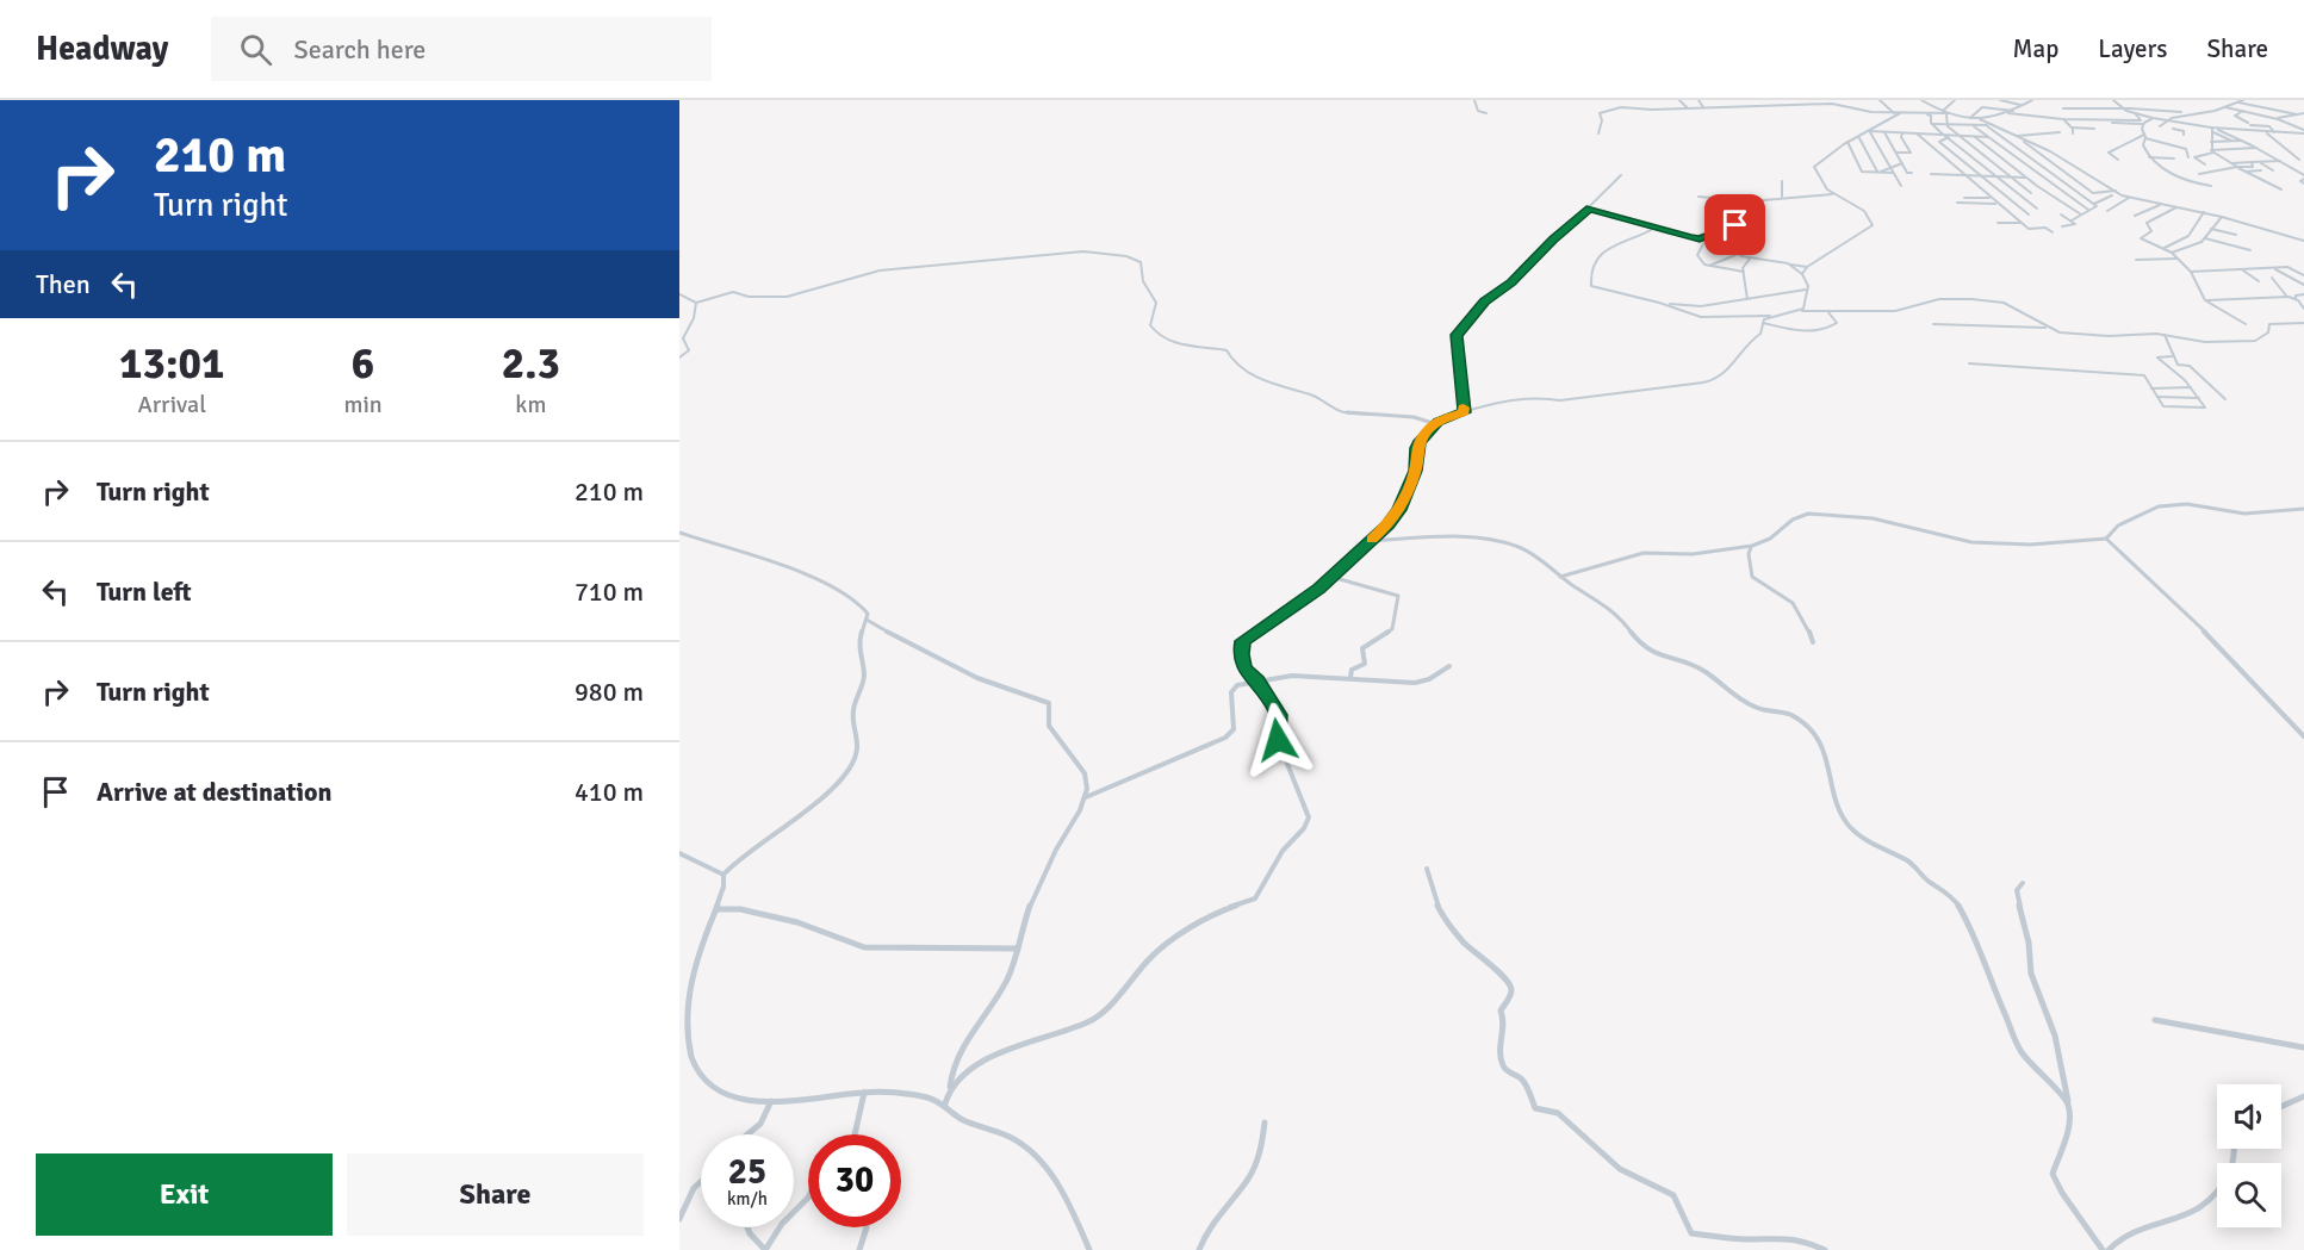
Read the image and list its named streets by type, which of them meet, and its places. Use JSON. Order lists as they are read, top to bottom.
{
  "page": {
    "header": "Headway",
    "search": "Search here",
    "nav": ["Map", "Layers", "Share"],
    "turn": ["210 m", "Turn right"],
    "then": "Then",
    "eta": [
      "13:01",
      "Arrival",
      "6",
      "min",
      "2.3",
      "km"
    ],
    "list": [
      {
        "name": "Turn right",
        "value": "210 m"
      },
      {
        "name": "Turn left",
        "value": "710 m"
      },
      {
        "name": "Turn right",
        "value": "980 m"
      },
      {
        "name": "Arrive at destination",
        "value": "410 m"
      }
    ],
    "speed": "25 km/h",
    "limit": "30",
    "buttons": ["Exit", "Share"]
  }
}
